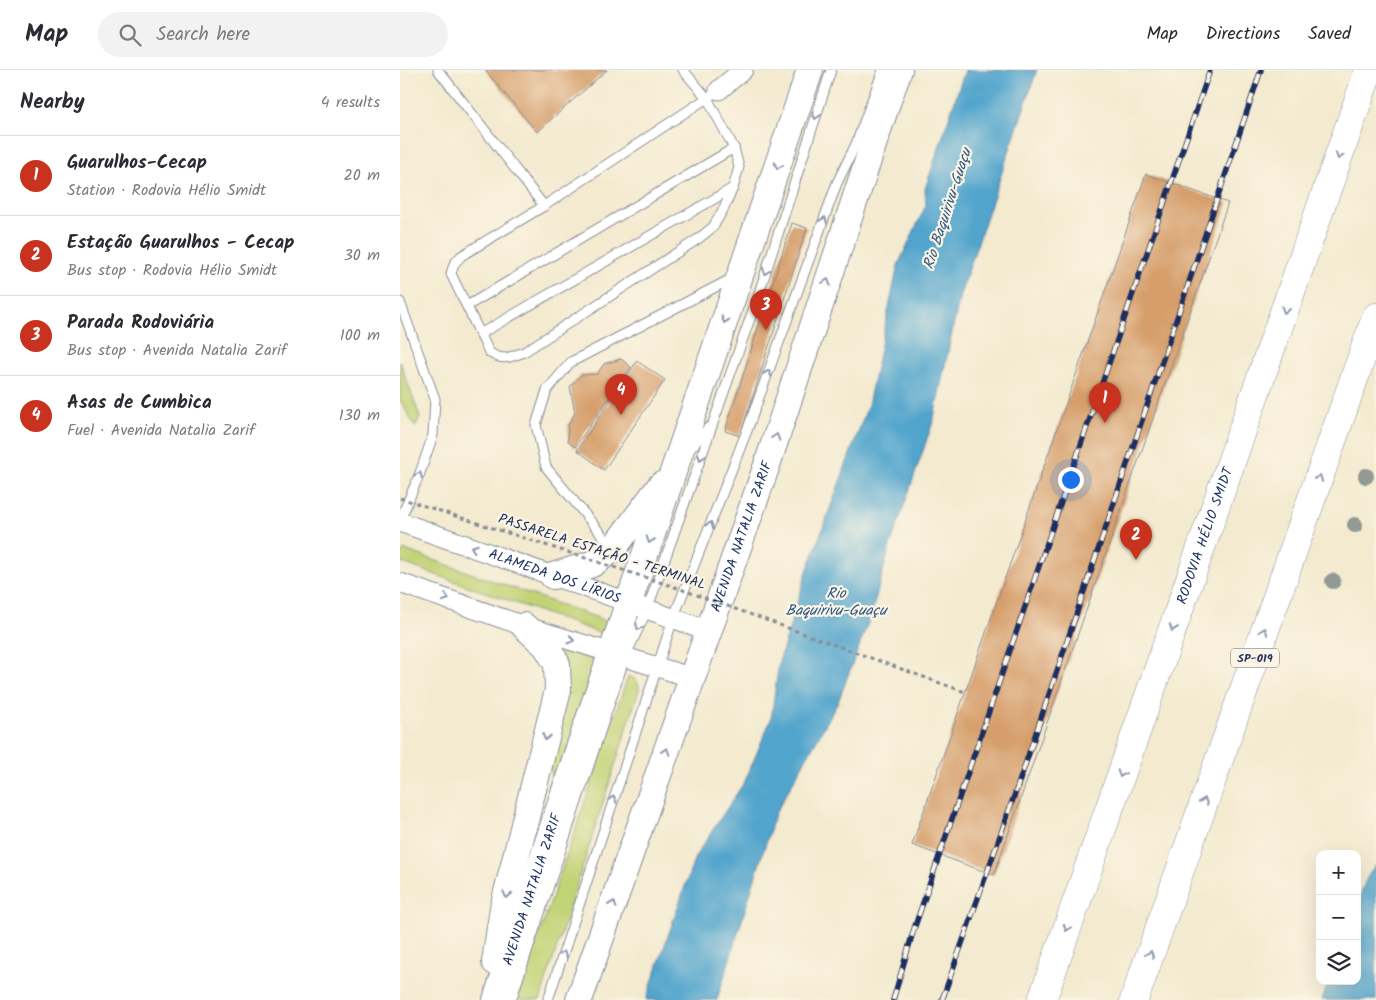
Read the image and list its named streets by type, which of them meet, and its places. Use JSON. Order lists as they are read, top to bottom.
{
  "streets": {
    "main road": ["RODOVIA HÉLIO SMIDT", "AVENIDA NATALIA ZARIF", "SP-019"],
    "street": ["ALAMEDA DOS LÍRIOS"],
    "path": ["PASSARELA ESTAÇÃO - TERMINAL"]
  },
  "crossings": [
    ["AVENIDA NATALIA ZARIF", "ALAMEDA DOS LÍRIOS"]
  ],
  "water": ["Rio Baquirivu-Guaçu"],
  "page": {
    "header": "Map",
    "search": "Search here",
    "nav": ["Map", "Directions", "Saved"],
    "heading": ["Nearby", "4 results"],
    "list": [
      {
        "mark": "1",
        "name": "Guarulhos-Cecap",
        "note": "Station · Rodovia Hélio Smidt",
        "value": "20 m"
      },
      {
        "mark": "2",
        "name": "Estação Guarulhos - Cecap",
        "note": "Bus stop · Rodovia Hélio Smidt",
        "value": "30 m"
      },
      {
        "mark": "3",
        "name": "Parada Rodoviária",
        "note": "Bus stop · Avenida Natalia Zarif",
        "value": "100 m"
      },
      {
        "mark": "4",
        "name": "Asas de Cumbica",
        "note": "Fuel · Avenida Natalia Zarif",
        "value": "130 m"
      }
    ],
    "pins": [
      "3",
      "4",
      "1",
      "2"
    ],
    "map_buttons": ["+", "−"]
  }
}
